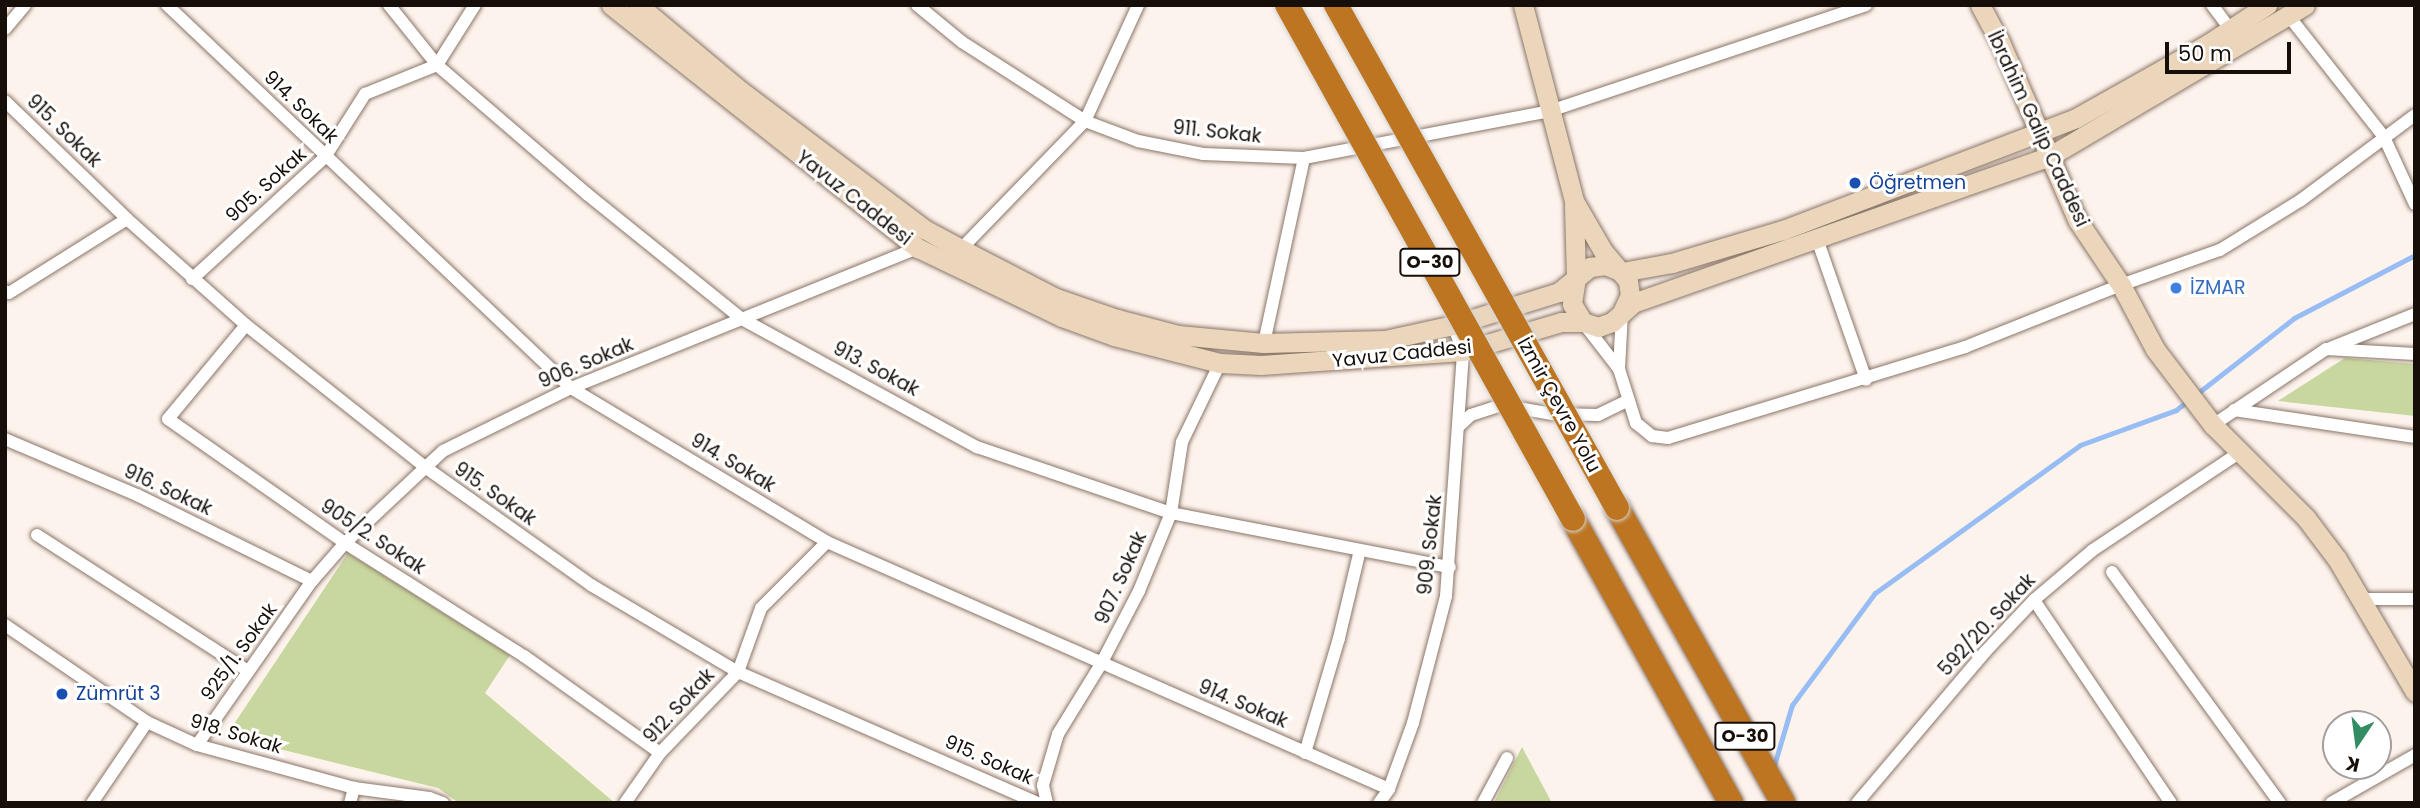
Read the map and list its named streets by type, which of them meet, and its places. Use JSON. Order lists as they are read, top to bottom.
{
  "streets": {
    "highway": ["O-30", "İzmir Çevre Yolu"],
    "main road": ["İbrahim Galip Caddesi", "Yavuz Caddesi"],
    "street": [
      "914. Sokak",
      "915. Sokak",
      "911. Sokak",
      "905. Sokak",
      "906. Sokak",
      "913. Sokak",
      "916. Sokak",
      "905/2. Sokak",
      "909. Sokak",
      "907. Sokak",
      "592/20. Sokak",
      "925/1. Sokak",
      "912. Sokak",
      "918. Sokak"
    ]
  },
  "crossings": [
    ["914. Sokak", "905. Sokak"],
    ["914. Sokak", "906. Sokak"],
    ["914. Sokak", "909. Sokak"],
    ["914. Sokak", "907. Sokak"],
    ["914. Sokak", "912. Sokak"],
    ["İbrahim Galip Caddesi", "Yavuz Caddesi"],
    ["İbrahim Galip Caddesi", "592/20. Sokak"],
    ["915. Sokak", "905. Sokak"],
    ["915. Sokak", "906. Sokak"],
    ["915. Sokak", "905/2. Sokak"],
    ["915. Sokak", "912. Sokak"],
    ["905. Sokak", "913. Sokak"],
    ["Yavuz Caddesi", "906. Sokak"],
    ["Yavuz Caddesi", "909. Sokak"],
    ["Yavuz Caddesi", "907. Sokak"],
    ["906. Sokak", "913. Sokak"],
    ["906. Sokak", "916. Sokak"],
    ["906. Sokak", "905/2. Sokak"],
    ["906. Sokak", "925/1. Sokak"],
    ["913. Sokak", "909. Sokak"],
    ["913. Sokak", "907. Sokak"],
    ["916. Sokak", "925/1. Sokak"],
    ["905/2. Sokak", "912. Sokak"],
    ["925/1. Sokak", "918. Sokak"]
  ],
  "places": ["Öğretmen", "İZMAR", "Zümrüt 3"],
  "scale_bar": "50 m",
  "north": "bottom"
}
